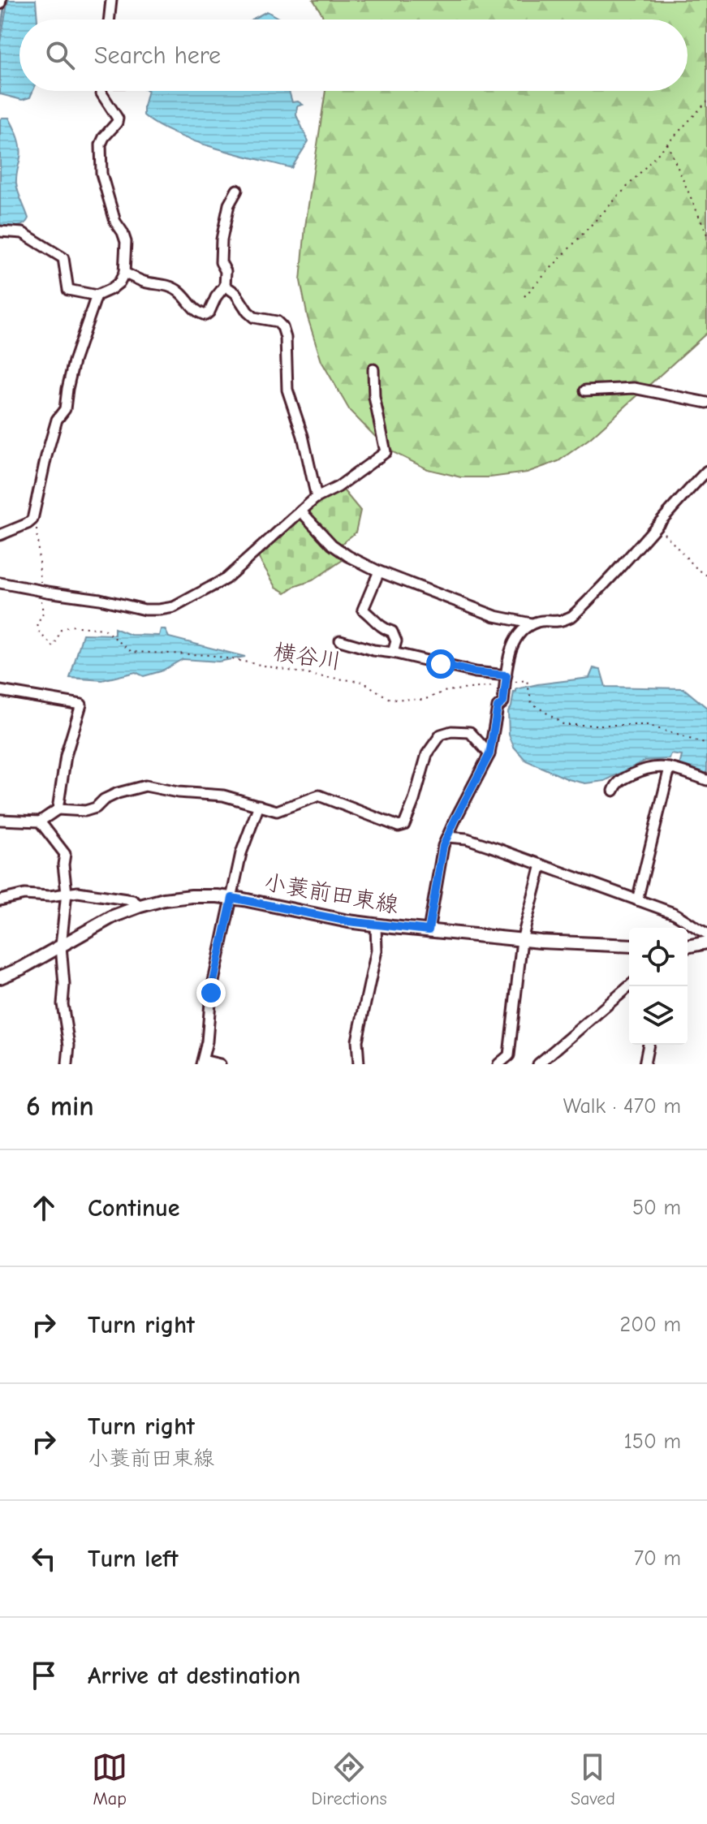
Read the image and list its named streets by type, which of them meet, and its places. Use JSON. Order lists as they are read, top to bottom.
{
  "streets": {
    "main road": ["小蓑前田東線"],
    "path": ["横谷川"]
  },
  "page": {
    "search": "Search here",
    "heading": ["6 min", "Walk · 470 m"],
    "list": [
      ["Continue", "50 m"],
      ["Turn right", "200 m"],
      ["Turn right", "小蓑前田東線", "150 m"],
      ["Turn left", "70 m"],
      "Arrive at destination"
    ],
    "nav": ["Map", "Directions", "Saved"]
  }
}
